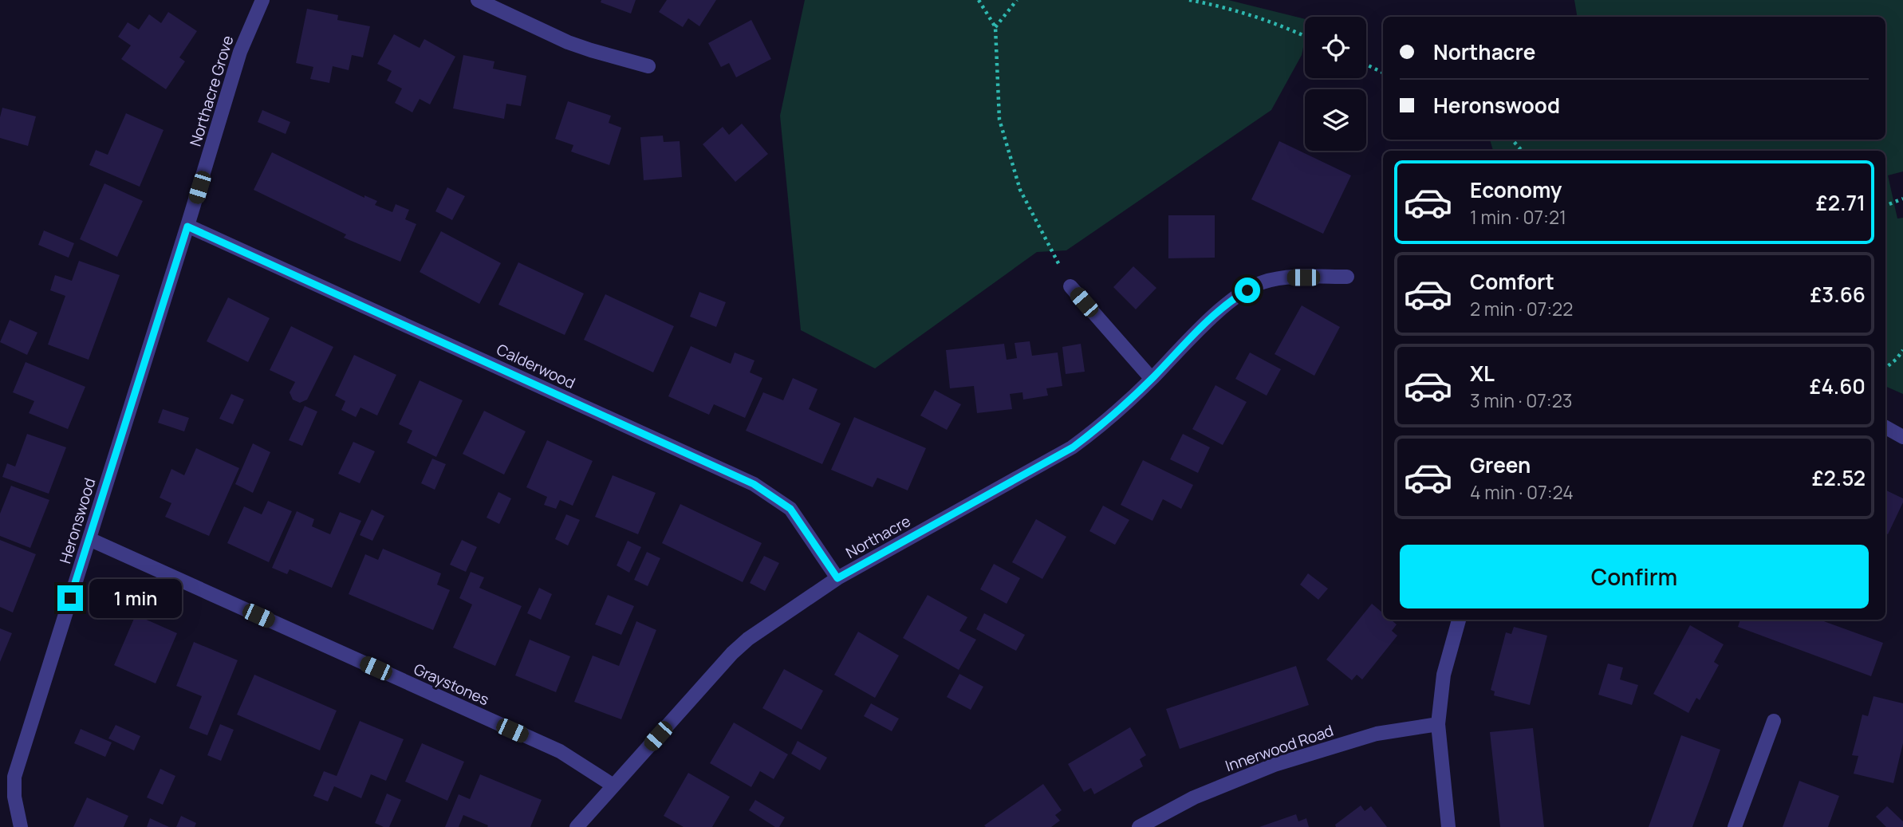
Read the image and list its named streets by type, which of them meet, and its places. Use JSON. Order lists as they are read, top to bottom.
{
  "streets": {
    "street": [
      "Northacre Grove",
      "Calderwood",
      "Heronswood",
      "Northacre",
      "Graystones",
      "Innerwood Road"
    ]
  },
  "crossings": [
    ["Northacre Grove", "Calderwood"],
    ["Northacre Grove", "Heronswood"],
    ["Calderwood", "Heronswood"],
    ["Calderwood", "Northacre"],
    ["Heronswood", "Graystones"],
    ["Northacre", "Graystones"]
  ],
  "page": {
    "banner": ["Northacre", "Heronswood"],
    "list": [
      {
        "name": "Economy",
        "note": "1 min · 07:21",
        "value": "£2.71"
      },
      {
        "name": "Comfort",
        "note": "2 min · 07:22",
        "value": "£3.66"
      },
      {
        "name": "XL",
        "note": "3 min · 07:23",
        "value": "£4.60"
      },
      {
        "name": "Green",
        "note": "4 min · 07:24",
        "value": "£2.52"
      }
    ],
    "buttons": "Confirm",
    "bubble": "1 min"
  }
}
